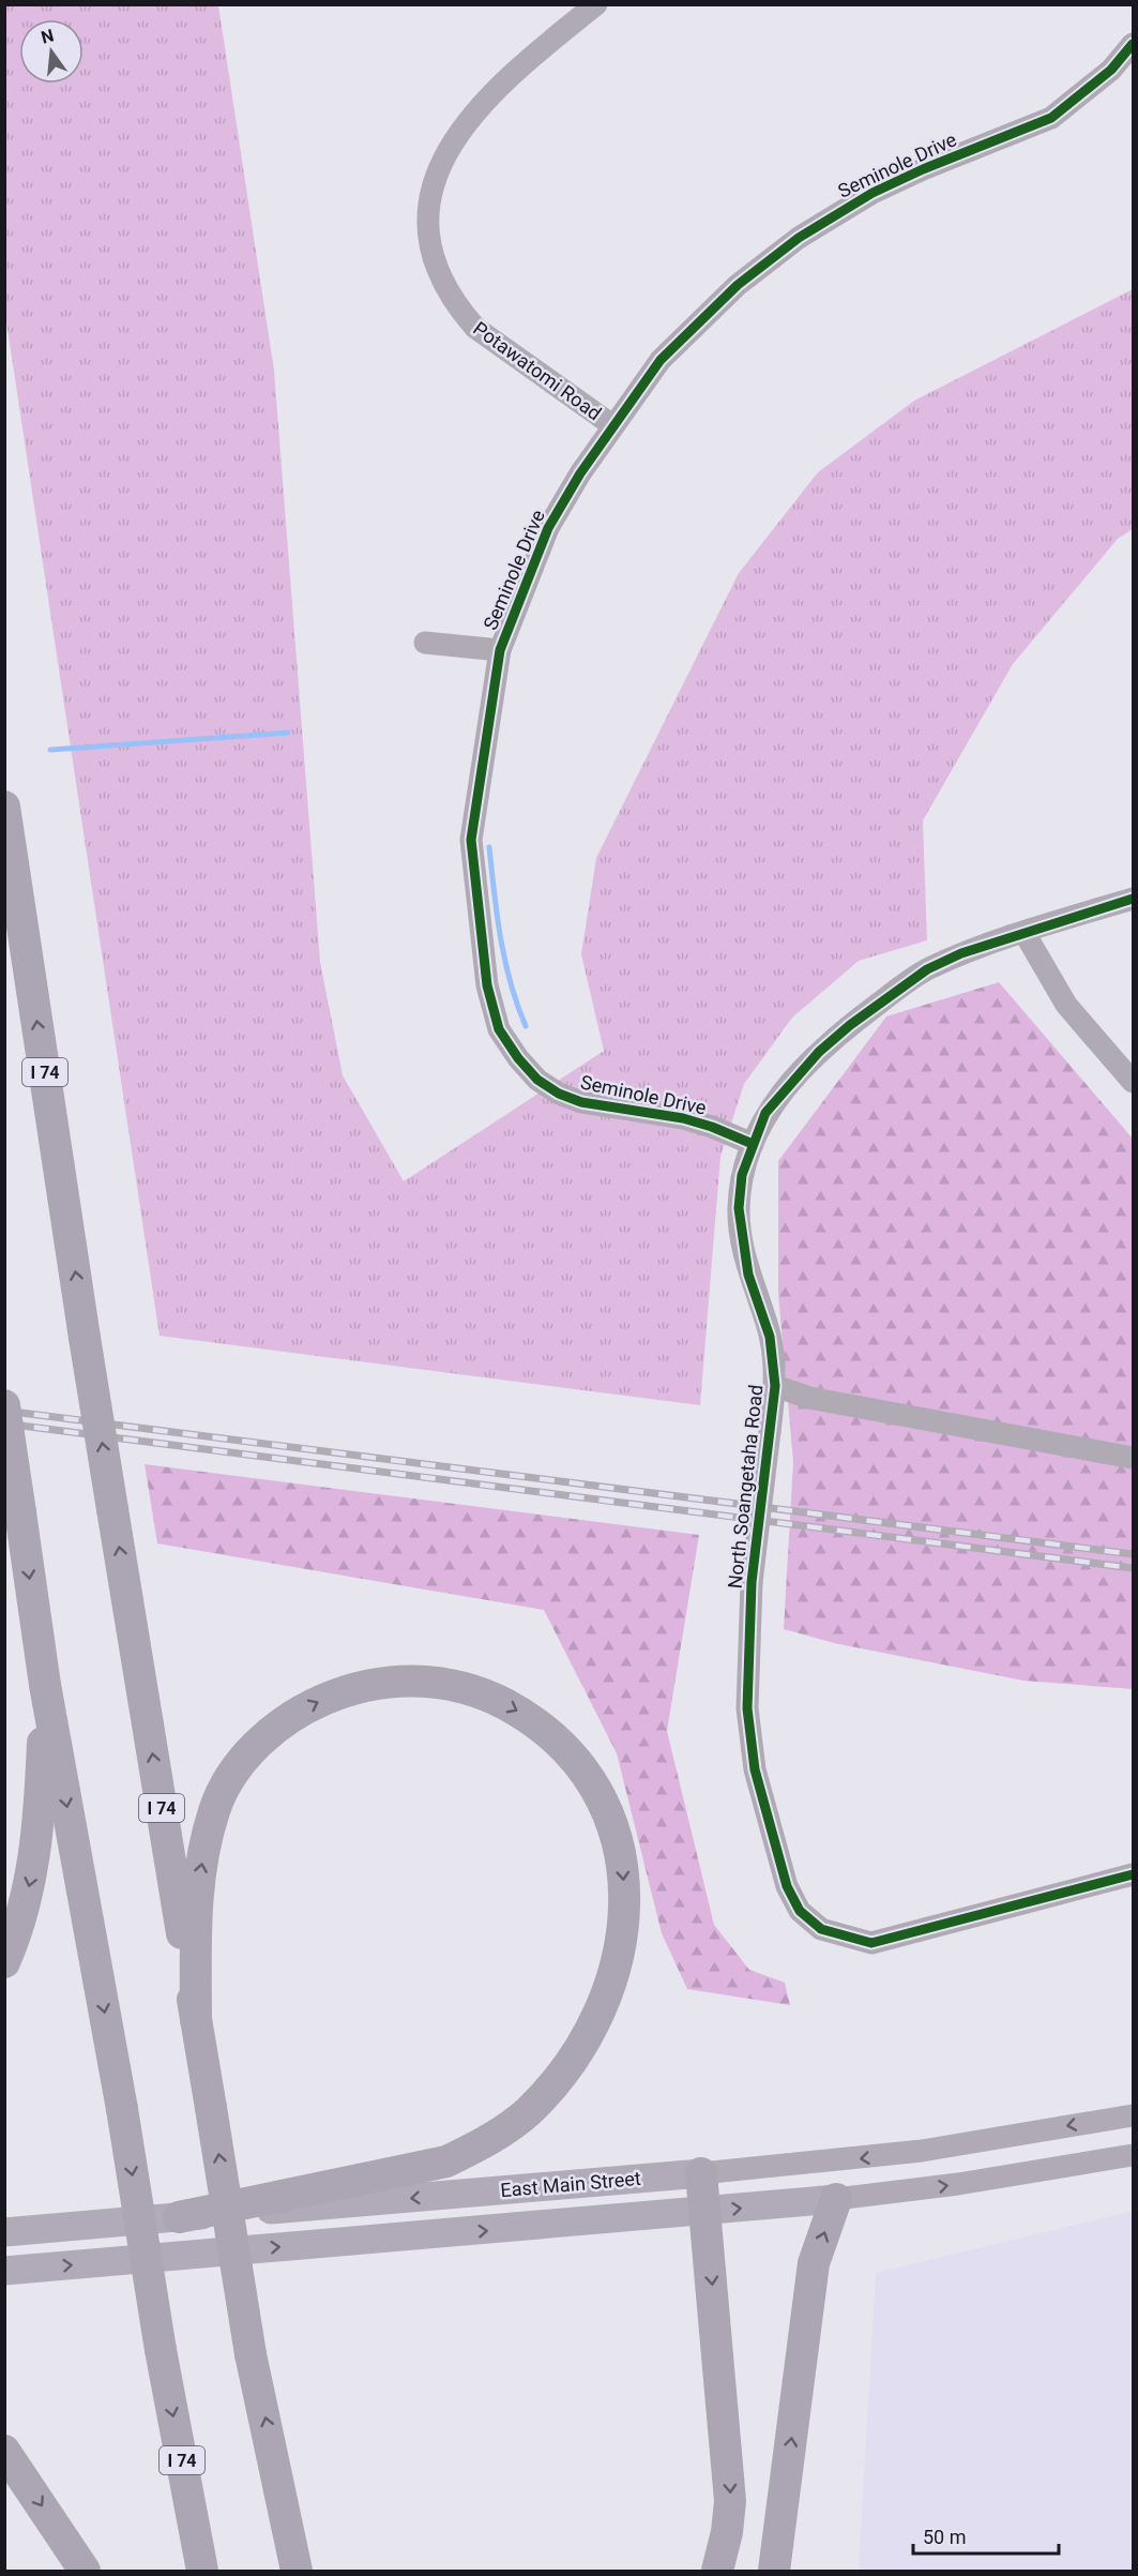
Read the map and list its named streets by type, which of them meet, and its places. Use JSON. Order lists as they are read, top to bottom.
{
  "streets": {
    "highway": ["I 74"],
    "main road": ["East Main Street"],
    "street": ["Seminole Drive", "Potawatomi Road", "North Soangetaha Road"]
  },
  "crossings": [
    ["Seminole Drive", "Potawatomi Road"],
    ["Seminole Drive", "North Soangetaha Road"]
  ],
  "scale_bar": "50 m",
  "north": "top"
}
